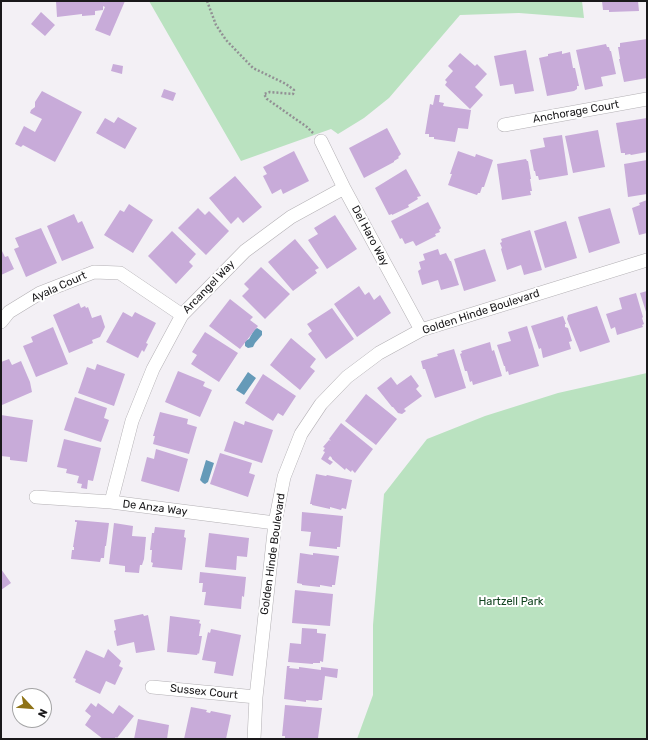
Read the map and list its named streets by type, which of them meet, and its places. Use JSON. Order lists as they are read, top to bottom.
{
  "streets": {
    "street": [
      "Anchorage Court",
      "Del Haro Way",
      "Ayala Court",
      "Arcangel Way",
      "Golden Hinde Boulevard",
      "De Anza Way",
      "Sussex Court"
    ]
  },
  "crossings": [
    ["Del Haro Way", "Arcangel Way"],
    ["Del Haro Way", "Golden Hinde Boulevard"],
    ["Ayala Court", "Arcangel Way"],
    ["Arcangel Way", "De Anza Way"],
    ["Golden Hinde Boulevard", "De Anza Way"],
    ["Golden Hinde Boulevard", "Sussex Court"]
  ],
  "parks": ["Hartzell Park"],
  "north": "bottom right"
}
